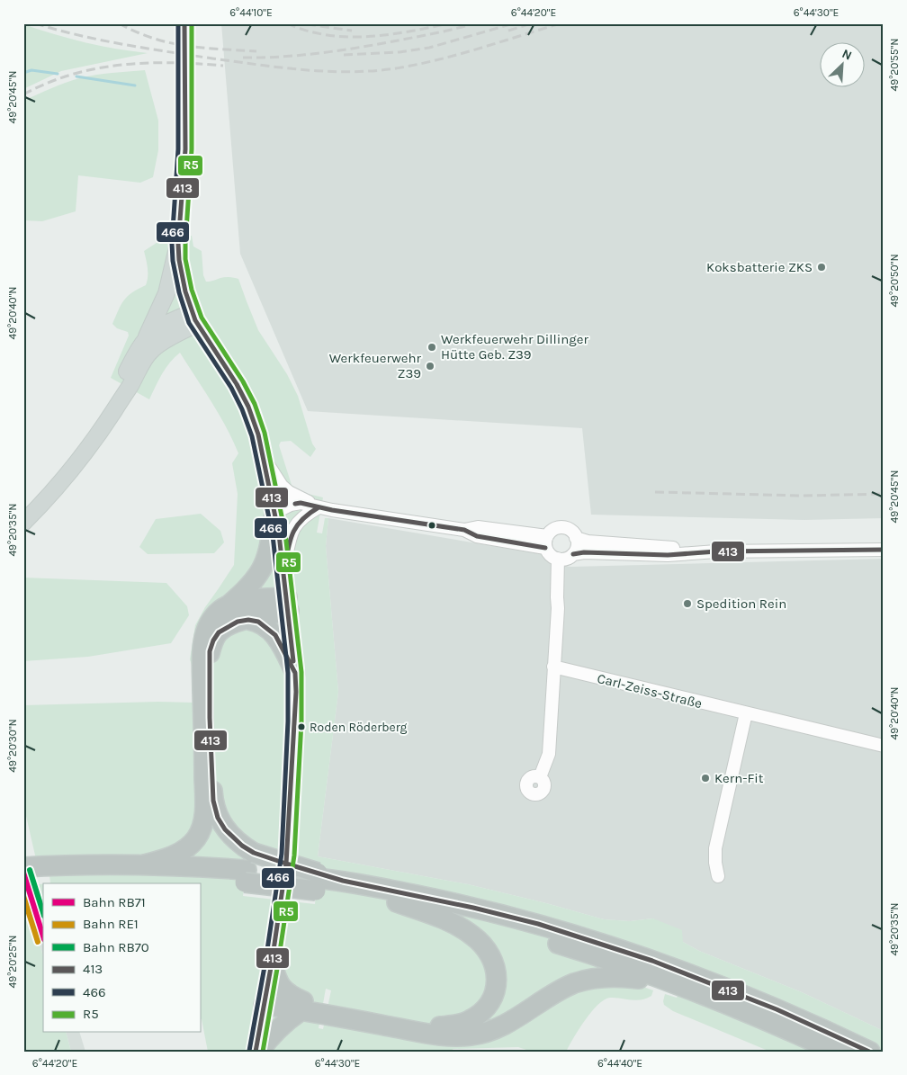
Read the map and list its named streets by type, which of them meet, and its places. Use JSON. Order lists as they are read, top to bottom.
{
  "streets": {
    "street": ["Carl-Zeiss-Straße"]
  },
  "places": [
    "Koksbatterie ZKS",
    "Werkfeuerwehr Dillinger Hütte Geb. Z39",
    "Werkfeuerwehr Z39",
    "Spedition Rein",
    "Roden Röderberg",
    "Kern-Fit"
  ],
  "lines": [
    "transit line 413",
    "transit line 466",
    "transit line R5",
    "rail line RB70",
    "rail line RB71",
    "rail line RE1"
  ],
  "legend": [
    "Bahn RB71",
    "Bahn RE1",
    "Bahn RB70",
    "413",
    "466",
    "R5"
  ],
  "north": "top right",
  "coordinates": [
    "6°44'10\"E",
    "6°44'20\"E",
    "6°44'30\"E",
    "49°20'55\"N",
    "49°20'45\"N",
    "49°20'50\"N",
    "49°20'40\"N",
    "49°20'35\"N",
    "49°20'30\"N",
    "49°20'25\"N",
    "6°44'40\"E"
  ]
}
